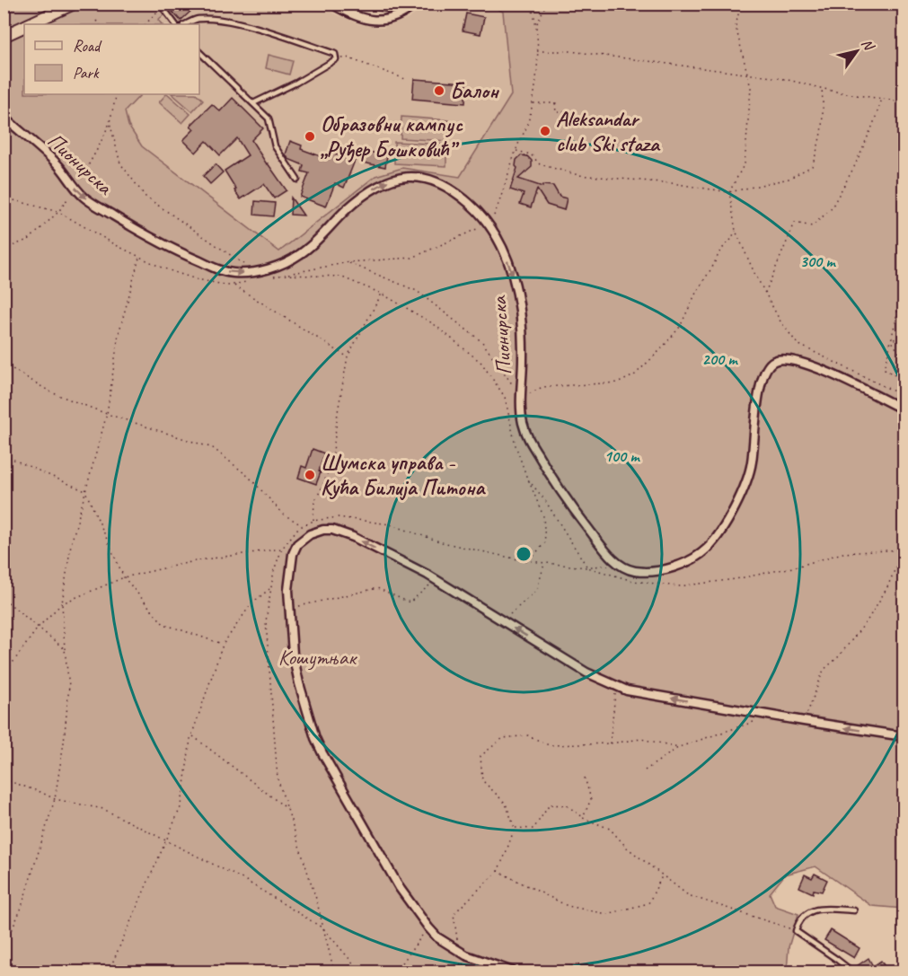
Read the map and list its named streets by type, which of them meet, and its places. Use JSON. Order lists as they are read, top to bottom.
{
  "streets": {
    "street": ["Пионирска"]
  },
  "parks": ["Кошутњак"],
  "places": [
    "Балон",
    "Aleksandar club Ski staza",
    "Образовни кампус „Руђер Бошковић”",
    "Шумска управа - Кућа Билија Питона"
  ],
  "legend": ["Road", "Park"],
  "north": "top right",
  "rings": ["300 m", "200 m", "100 m"]
}
